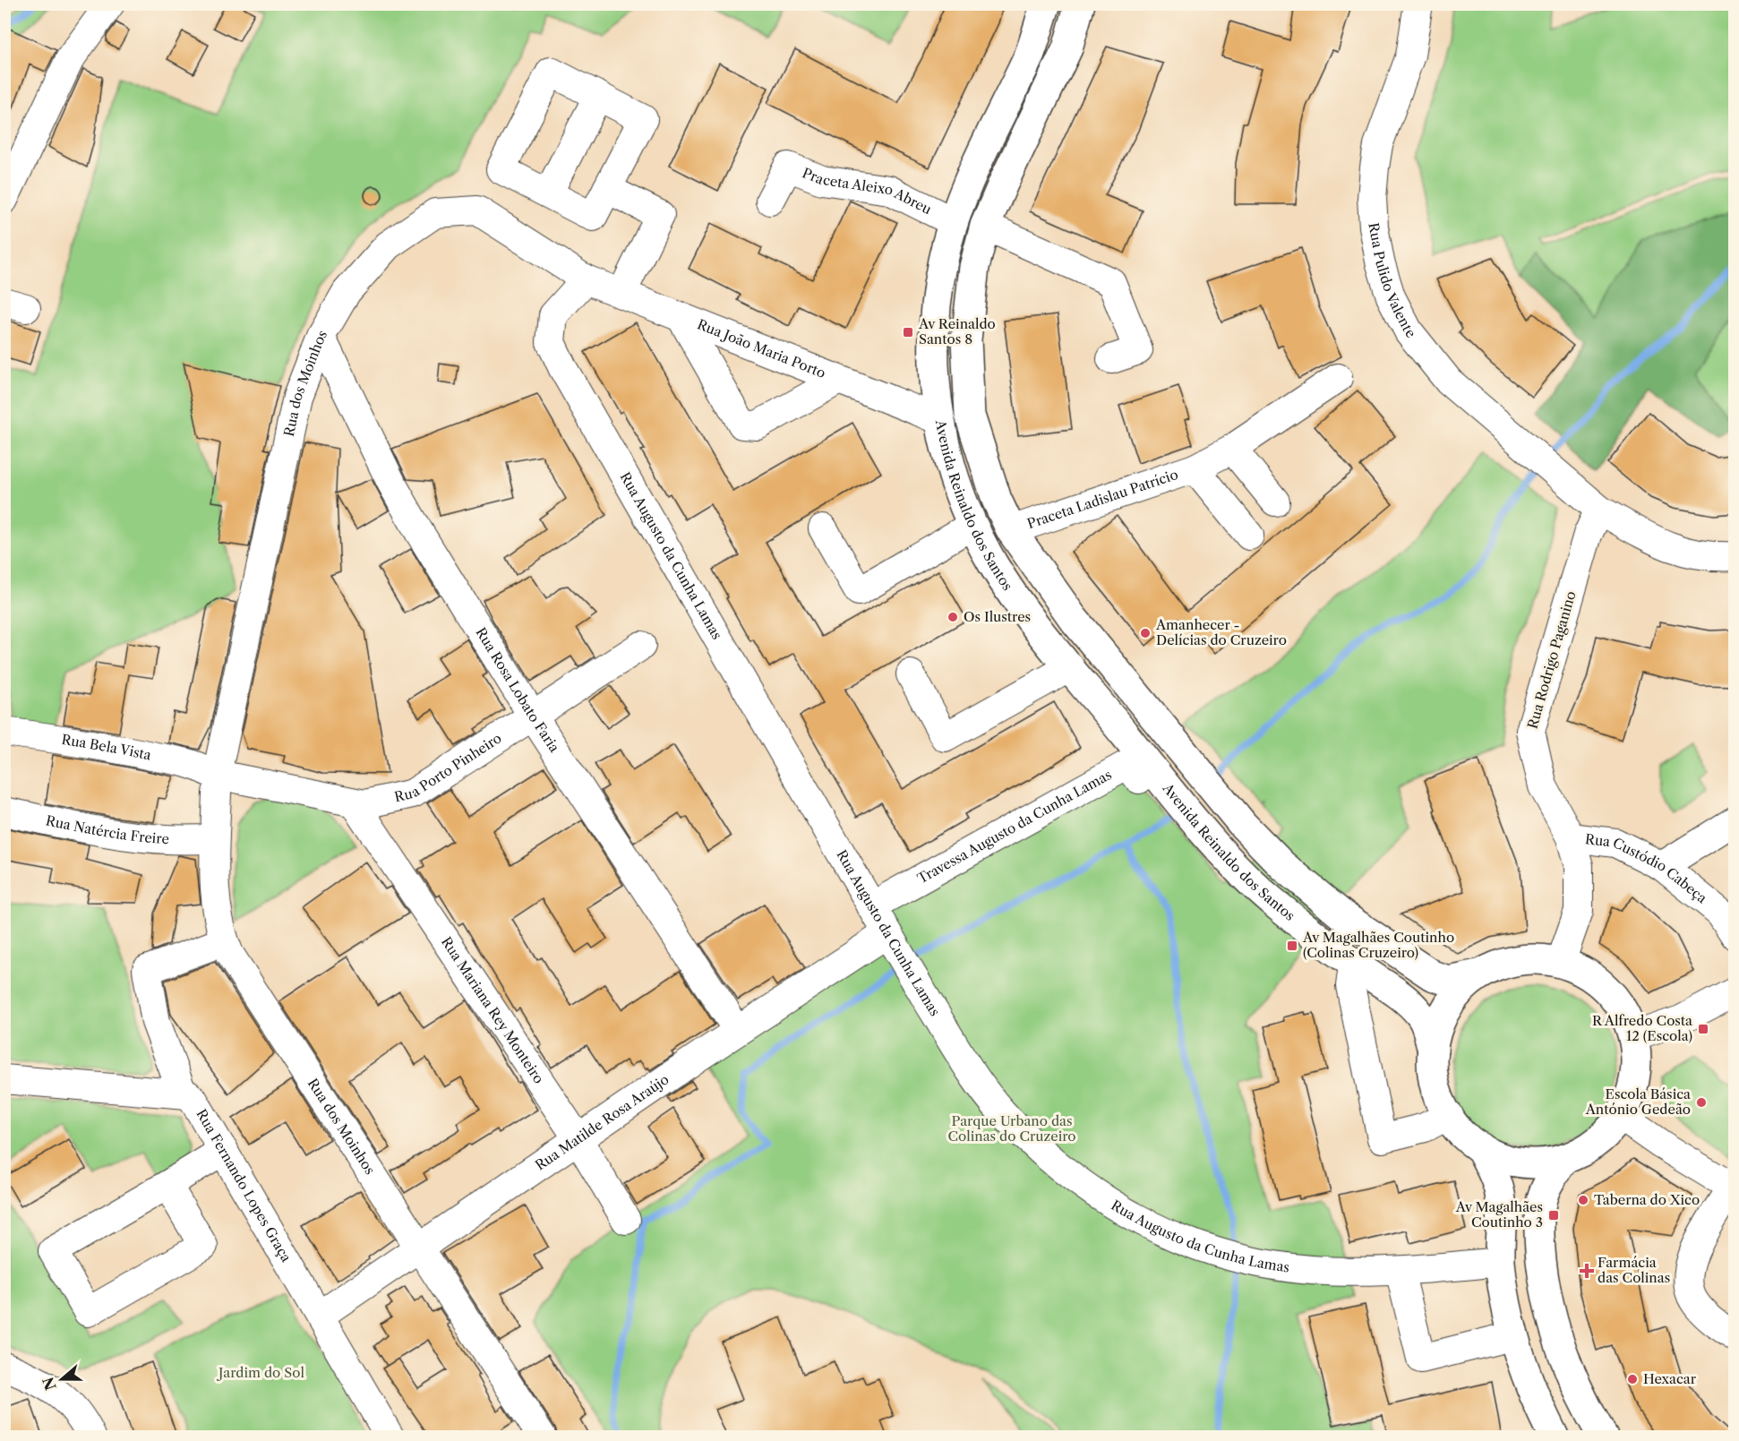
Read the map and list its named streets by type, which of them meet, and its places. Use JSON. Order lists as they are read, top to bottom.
{
  "streets": {
    "main road": ["Avenida Reinaldo dos Santos"],
    "street": [
      "Praceta Aleixo Abreu",
      "Rua Pulido Valente",
      "Rua João Maria Porto",
      "Rua dos Moinhos",
      "Praceta Ladislau Patrício",
      "Rua Augusto da Cunha Lamas",
      "Rua Rodrigo Paganino",
      "Rua Rosa Lobato Faria",
      "Rua Bela Vista",
      "Rua Porto Pinheiro",
      "Travessa Augusto da Cunha Lamas",
      "Rua Natércia Freire",
      "Rua Custódio Cabeça",
      "Rua Mariana Rey Monteiro",
      "Rua Matilde Rosa Araújo",
      "Rua Fernando Lopes Graça"
    ]
  },
  "crossings": [
    ["Praceta Aleixo Abreu", "Avenida Reinaldo dos Santos"],
    ["Rua Pulido Valente", "Rua Rodrigo Paganino"],
    ["Rua João Maria Porto", "Rua dos Moinhos"],
    ["Rua João Maria Porto", "Avenida Reinaldo dos Santos"],
    ["Rua João Maria Porto", "Rua Augusto da Cunha Lamas"],
    ["Rua dos Moinhos", "Rua Augusto da Cunha Lamas"],
    ["Rua dos Moinhos", "Rua Rosa Lobato Faria"],
    ["Rua dos Moinhos", "Rua Bela Vista"],
    ["Rua dos Moinhos", "Rua Porto Pinheiro"],
    ["Rua dos Moinhos", "Rua Natércia Freire"],
    ["Rua dos Moinhos", "Rua Matilde Rosa Araújo"],
    ["Praceta Ladislau Patrício", "Avenida Reinaldo dos Santos"],
    ["Avenida Reinaldo dos Santos", "Travessa Augusto da Cunha Lamas"],
    ["Rua Augusto da Cunha Lamas", "Travessa Augusto da Cunha Lamas"],
    ["Rua Augusto da Cunha Lamas", "Rua Matilde Rosa Araújo"],
    ["Rua Rodrigo Paganino", "Rua Custódio Cabeça"],
    ["Rua Rosa Lobato Faria", "Rua Porto Pinheiro"],
    ["Rua Rosa Lobato Faria", "Rua Matilde Rosa Araújo"],
    ["Rua Bela Vista", "Rua Porto Pinheiro"],
    ["Rua Porto Pinheiro", "Rua Mariana Rey Monteiro"],
    ["Rua Mariana Rey Monteiro", "Rua Matilde Rosa Araújo"],
    ["Rua Matilde Rosa Araújo", "Rua Fernando Lopes Graça"]
  ],
  "parks": ["Parque Urbano das Colinas do Cruzeiro", "Jardim do Sol"],
  "places": {
    "transit": [
      "Av Reinaldo Santos 8",
      "Av Magalhães Coutinho (Colinas Cruzeiro)",
      "R Alfredo Costa 12 (Escola)",
      "Av Magalhães Coutinho 3"
    ],
    "other": [
      "Os Ilustres",
      "Amanhecer - Delícias do Cruzeiro",
      "Escola Básica António Gedeão",
      "Taberna do Xico",
      "Hexacar"
    ],
    "health": ["Farmácia das Colinas"]
  },
  "north": "left"
}
